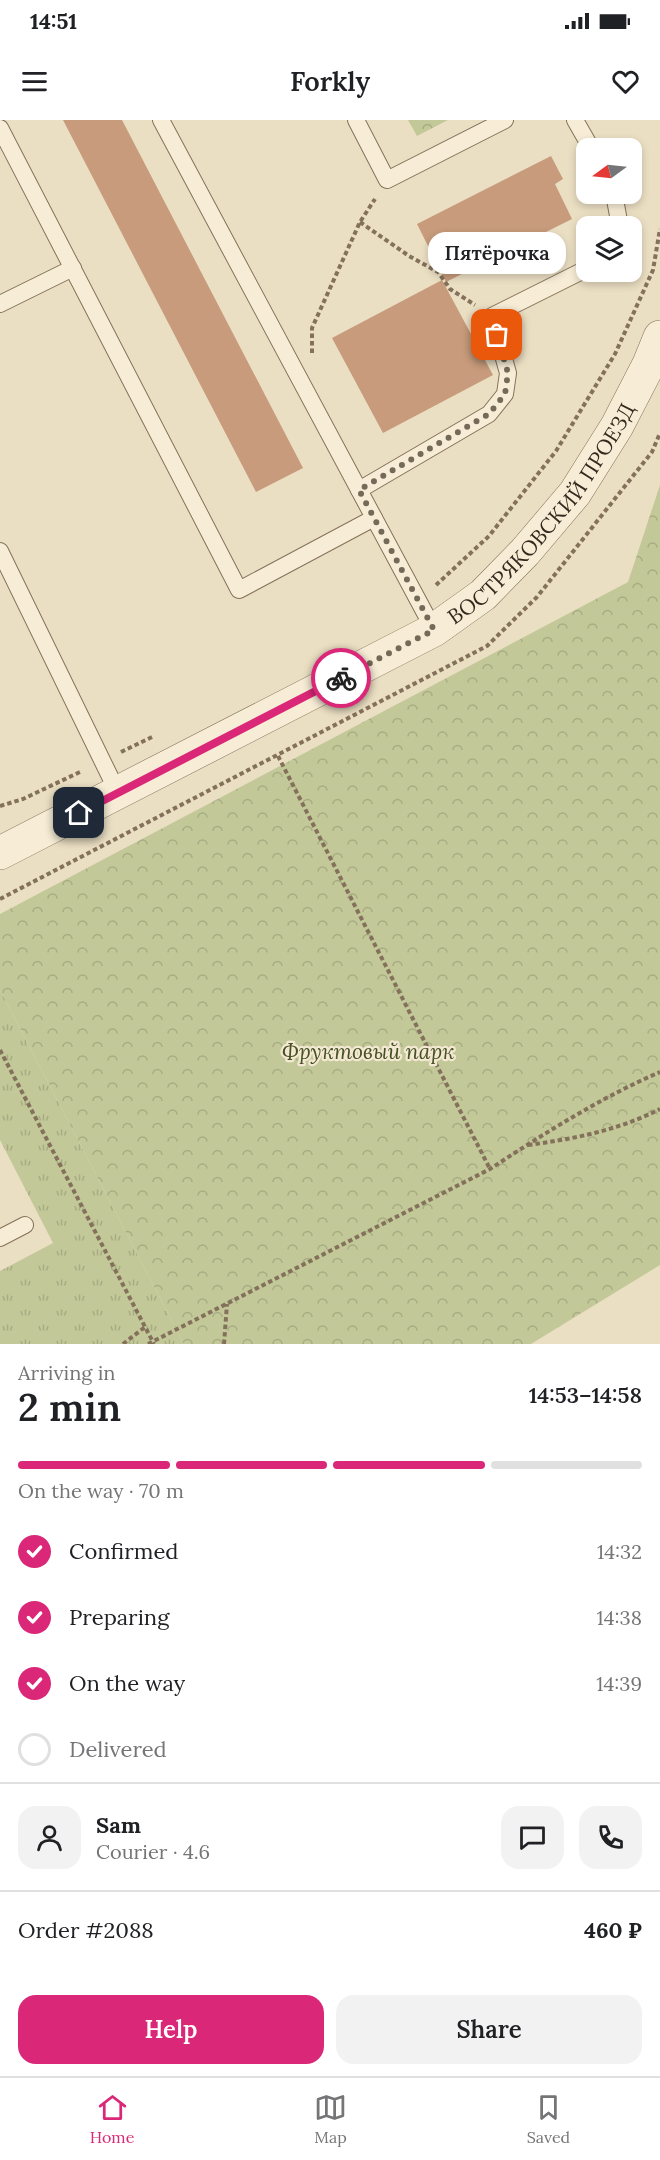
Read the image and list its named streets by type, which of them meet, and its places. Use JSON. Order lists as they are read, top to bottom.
{
  "streets": {
    "street": ["ВОСТРЯКОВСКИЙ ПРОЕЗД"]
  },
  "parks": ["Фруктовый парк"],
  "places": ["Пятёрочка"],
  "north": "left",
  "page": {
    "status": "14:51",
    "header": "Forkly",
    "bubble": "Пятёрочка",
    "heading": ["2 min", "Arriving in", "14:53–14:58"],
    "panel": [
      "Sam",
      "Courier · 4.6",
      "Order #2088",
      "460 ₽"
    ],
    "bar": "On the way · 70 m",
    "list": [
      ["Confirmed", "14:32"],
      ["Preparing", "14:38"],
      ["On the way", "14:39"],
      "Delivered"
    ],
    "buttons": ["Help", "Share"],
    "tabs": ["Home", "Map", "Saved"]
  }
}
